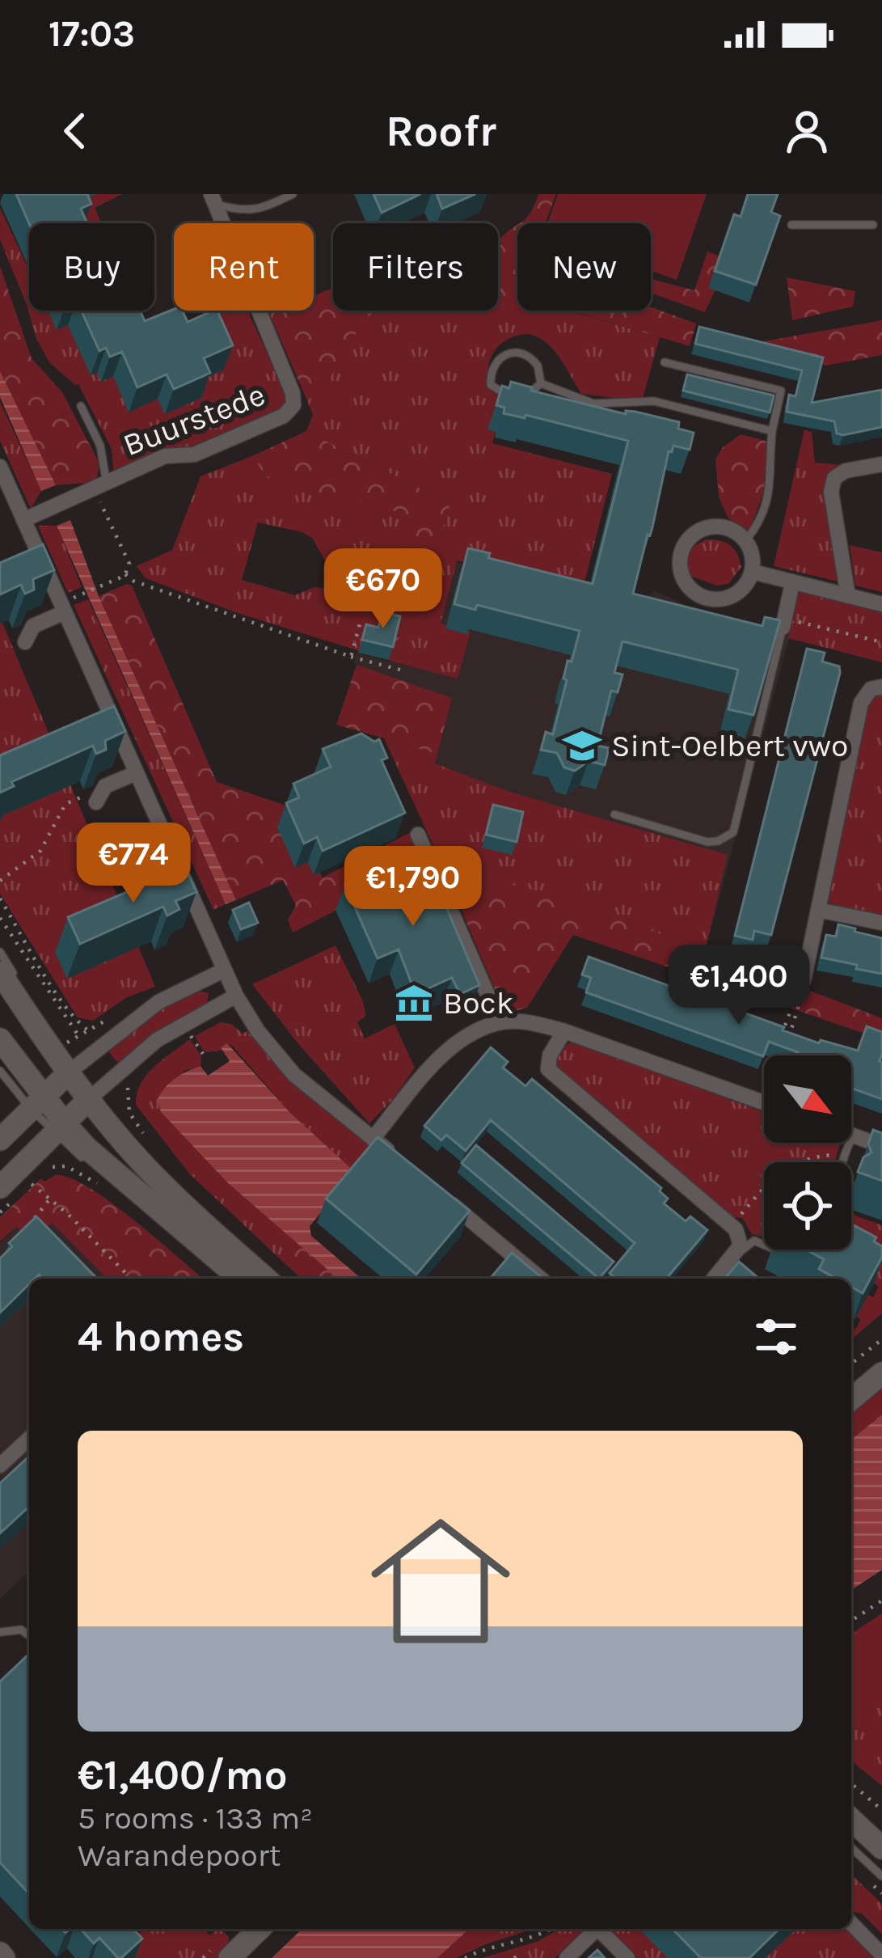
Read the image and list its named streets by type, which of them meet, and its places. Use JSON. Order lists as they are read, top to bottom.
{
  "streets": {
    "street": ["Buurstede"]
  },
  "places": {
    "school or university": ["Sint-Oelbert vwo"],
    "museum": ["Bock"]
  },
  "north": "bottom right",
  "page": {
    "status": "17:03",
    "header": "Roofr",
    "chip": [
      "Buy",
      "Rent",
      "Filters",
      "New"
    ],
    "price": [
      "€670",
      "€774",
      "€1,790",
      "€1,400"
    ],
    "heading": "4 homes",
    "list": [
      {
        "name": "€1,400/mo",
        "note": "5 rooms · 133 m² · Warandepoort"
      }
    ]
  }
}
